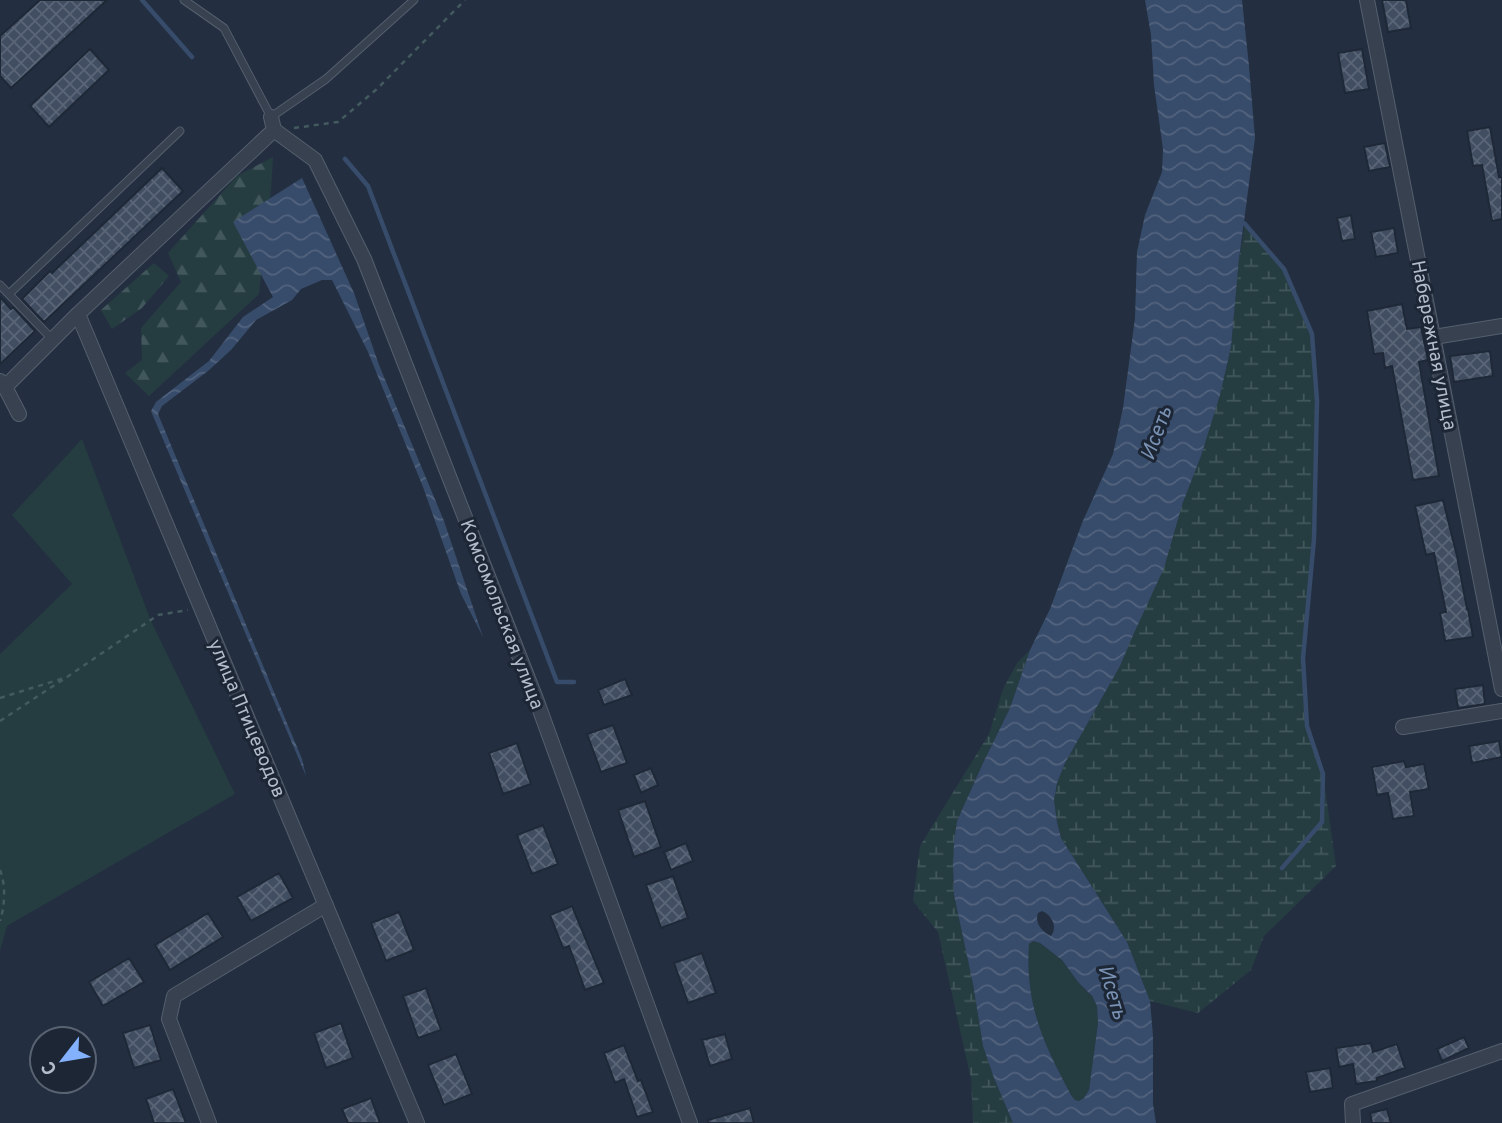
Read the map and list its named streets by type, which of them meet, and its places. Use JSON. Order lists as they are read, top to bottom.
{
  "streets": {
    "street": ["Набережная улица", "Комсомольская улица", "улица Птицеводов"]
  },
  "water": ["Исеть"],
  "north": "bottom left"
}
